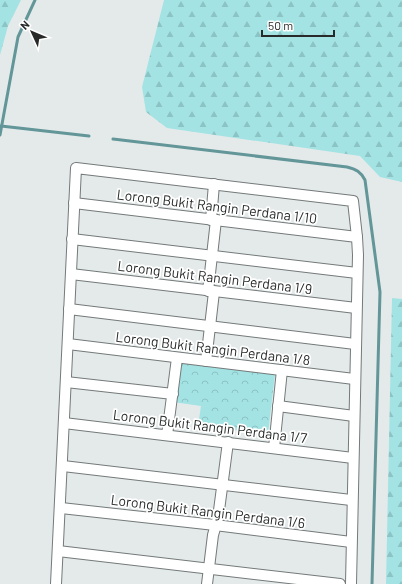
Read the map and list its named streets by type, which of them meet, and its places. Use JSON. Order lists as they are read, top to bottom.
{
  "streets": {
    "street": [
      "Lorong Bukit Rangin Perdana 1/10",
      "Lorong Bukit Rangin Perdana 1/9",
      "Lorong Bukit Rangin Perdana 1/8",
      "Lorong Bukit Rangin Perdana 1/7",
      "Lorong Bukit Rangin Perdana 1/6"
    ]
  },
  "scale_bar": "50 m",
  "north": "top left"
}
